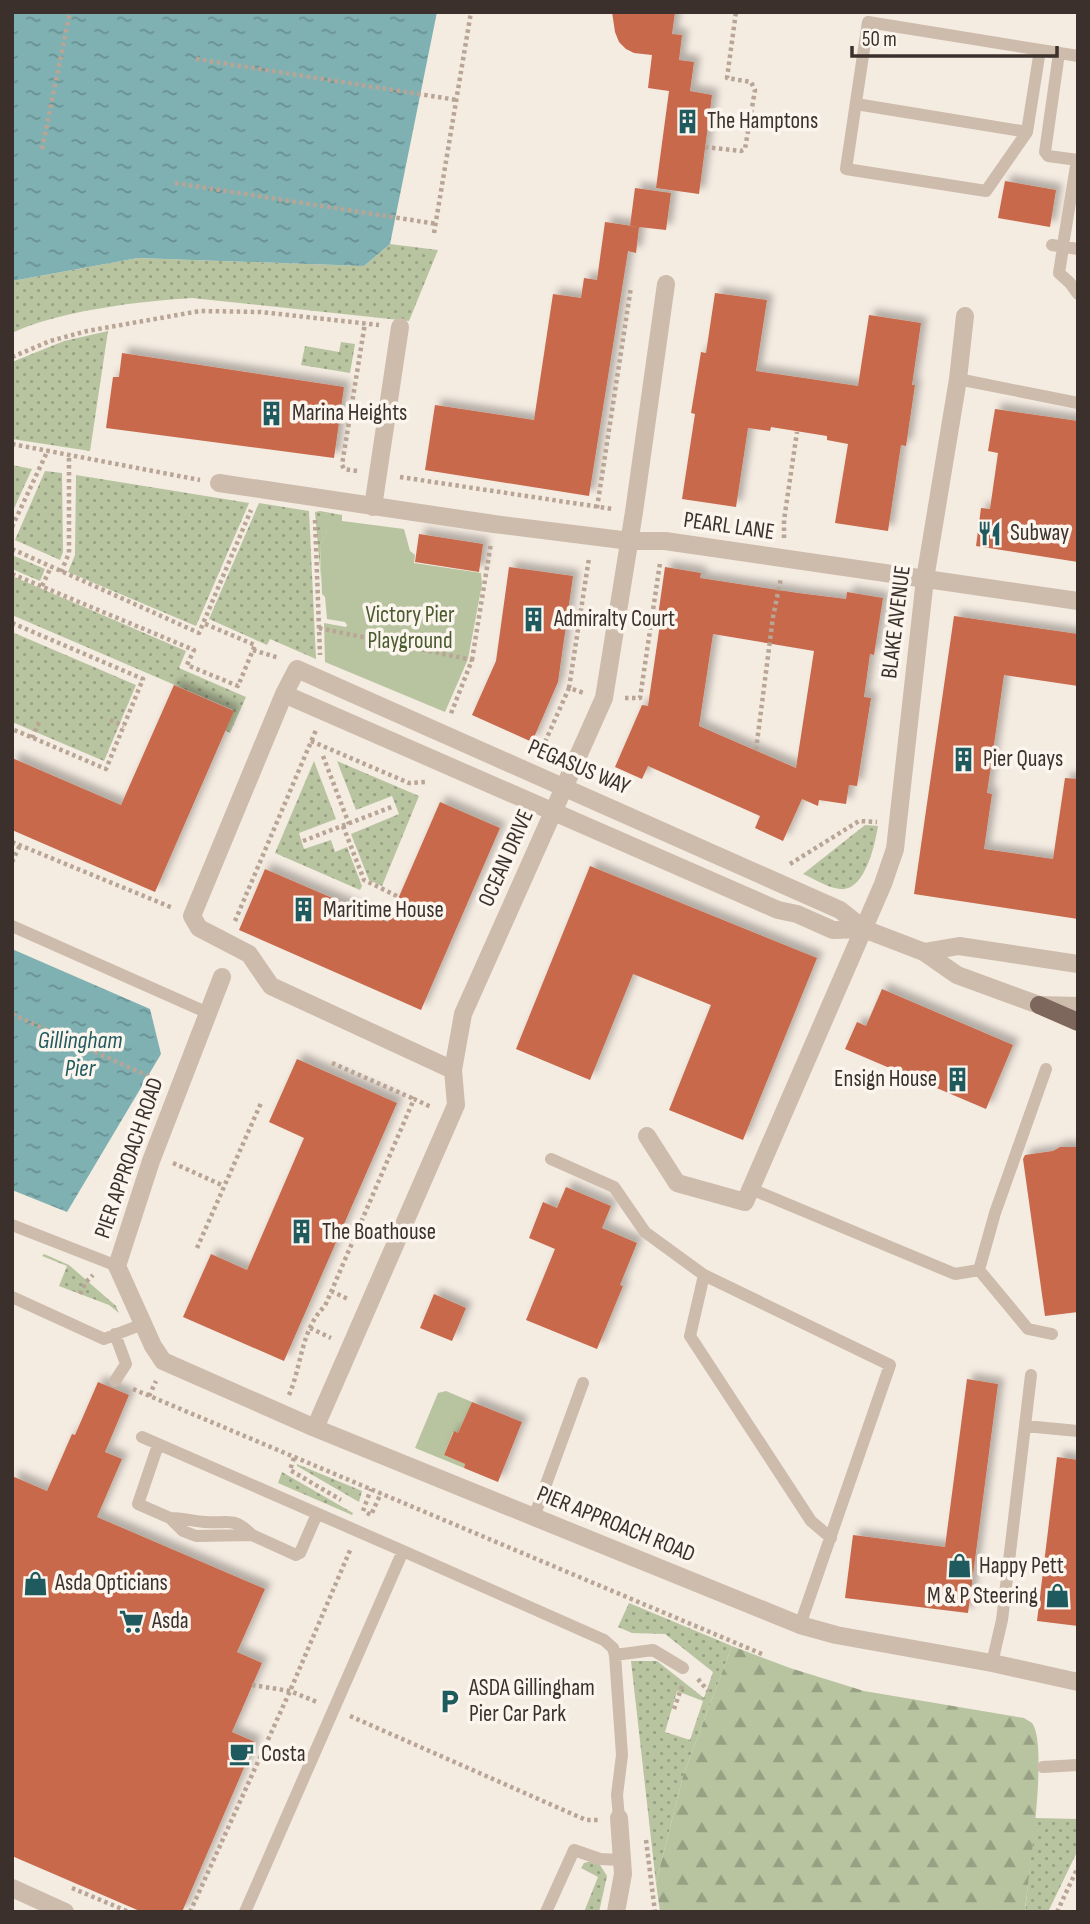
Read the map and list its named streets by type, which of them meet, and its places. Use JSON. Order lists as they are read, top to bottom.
{
  "streets": {
    "street": [
      "PEARL LANE",
      "BLAKE AVENUE",
      "PEGASUS WAY",
      "OCEAN DRIVE",
      "PIER APPROACH ROAD"
    ]
  },
  "crossings": [
    ["PEARL LANE", "BLAKE AVENUE"],
    ["PEARL LANE", "OCEAN DRIVE"],
    ["BLAKE AVENUE", "PEGASUS WAY"],
    ["PEGASUS WAY", "OCEAN DRIVE"],
    ["OCEAN DRIVE", "PIER APPROACH ROAD"]
  ],
  "water": ["Gillingham Pier"],
  "parks": ["Victory Pier Playground"],
  "places": {
    "building": [
      "The Hamptons",
      "Marina Heights",
      "Admiralty Court",
      "Pier Quays",
      "Maritime House",
      "Ensign House",
      "The Boathouse"
    ],
    "restaurant": ["Subway"],
    "shop": ["Happy Pett", "Asda Opticians", "M & P Steering"],
    "supermarket": ["Asda"],
    "parking": ["ASDA Gillingham Pier Car Park"],
    "cafe": ["Costa"]
  },
  "scale_bar": "50 m"
}
